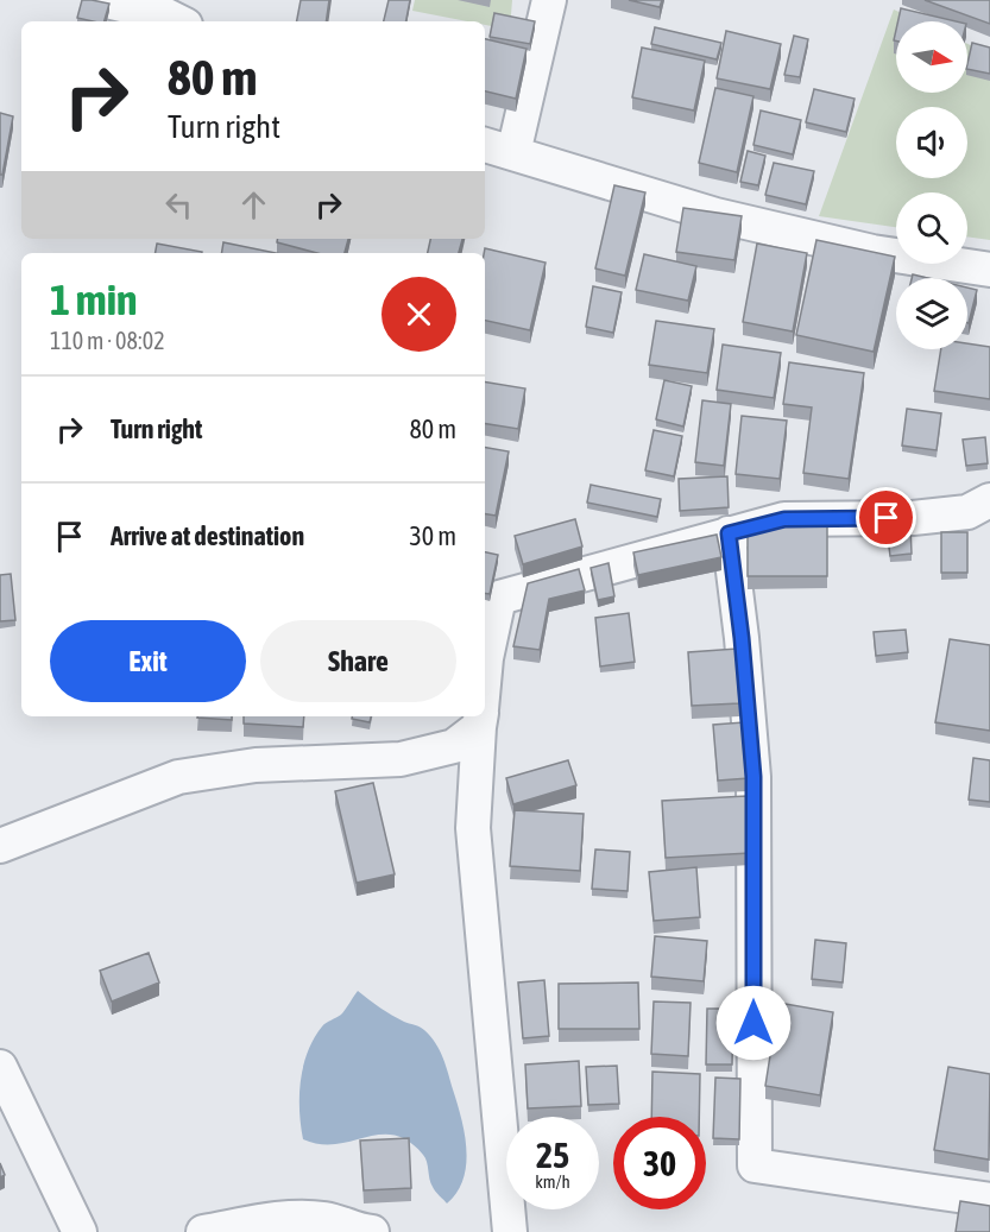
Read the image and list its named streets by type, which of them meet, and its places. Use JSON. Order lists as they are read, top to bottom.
{
  "north": "right",
  "page": {
    "turn": ["80 m", "Turn right"],
    "heading": ["1 min", "110 m · 08:02"],
    "list": [
      {
        "name": "Turn right",
        "value": "80 m"
      },
      {
        "name": "Arrive at destination",
        "value": "30 m"
      }
    ],
    "buttons": ["Exit", "Share"],
    "speed": "25 km/h",
    "limit": "30"
  }
}
